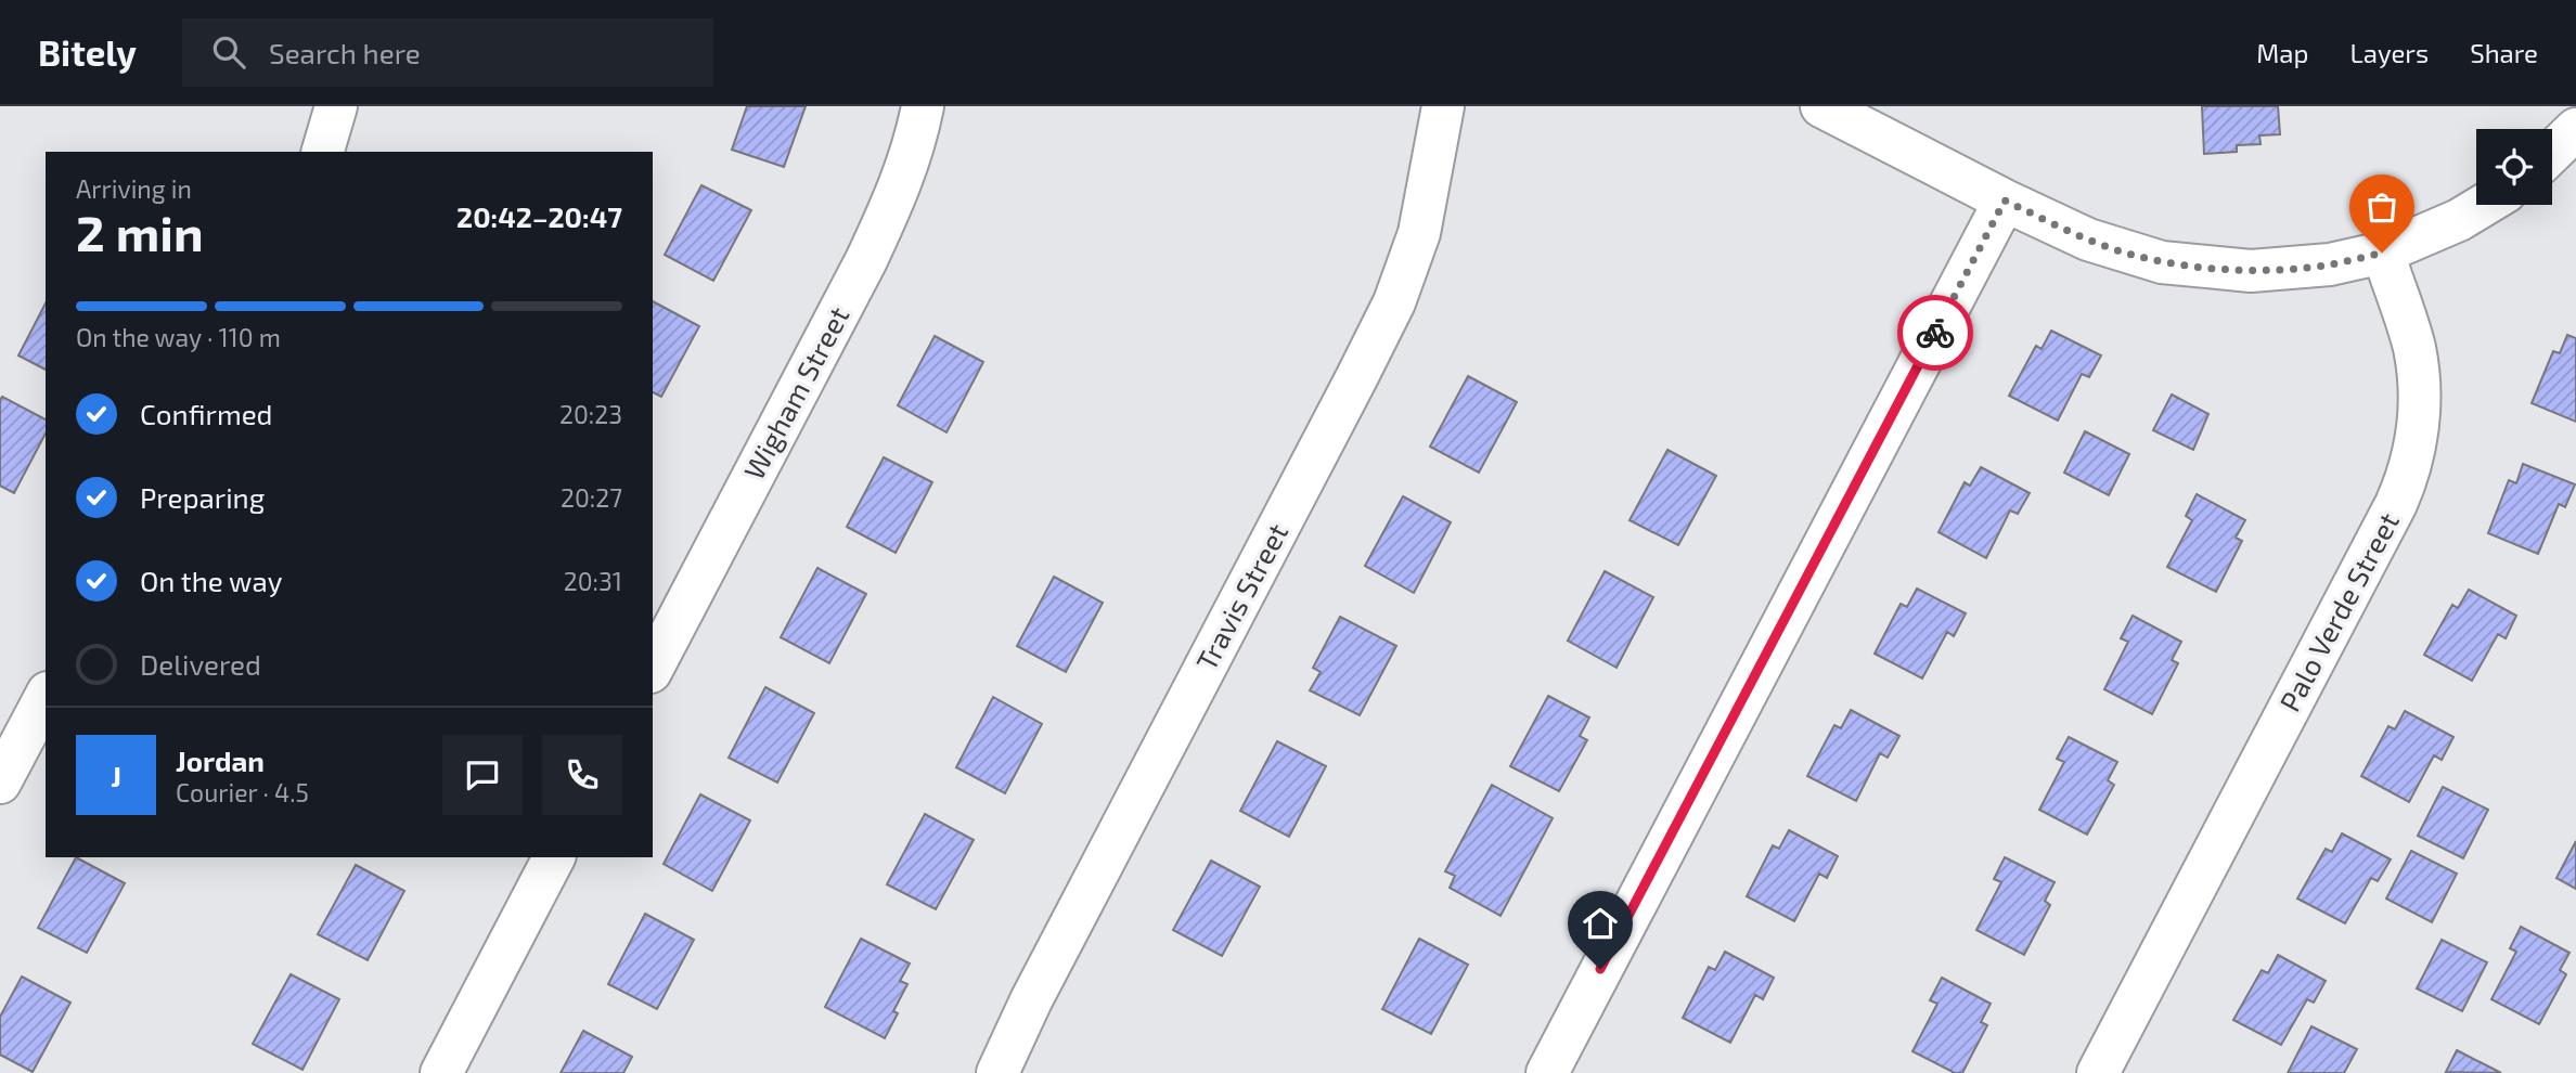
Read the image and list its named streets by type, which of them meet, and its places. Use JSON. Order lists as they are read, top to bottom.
{
  "streets": {
    "street": ["Wigham Street", "Travis Street", "Palo Verde Street"]
  },
  "page": {
    "header": "Bitely",
    "search": "Search here",
    "nav": ["Map", "Layers", "Share"],
    "heading": ["2 min", "Arriving in", "20:42–20:47"],
    "panel": ["Jordan", "Courier · 4.5"],
    "bar": "On the way · 110 m",
    "list": [
      ["Confirmed", "20:23"],
      ["Preparing", "20:27"],
      ["On the way", "20:31"],
      "Delivered"
    ],
    "round": "J"
  }
}
